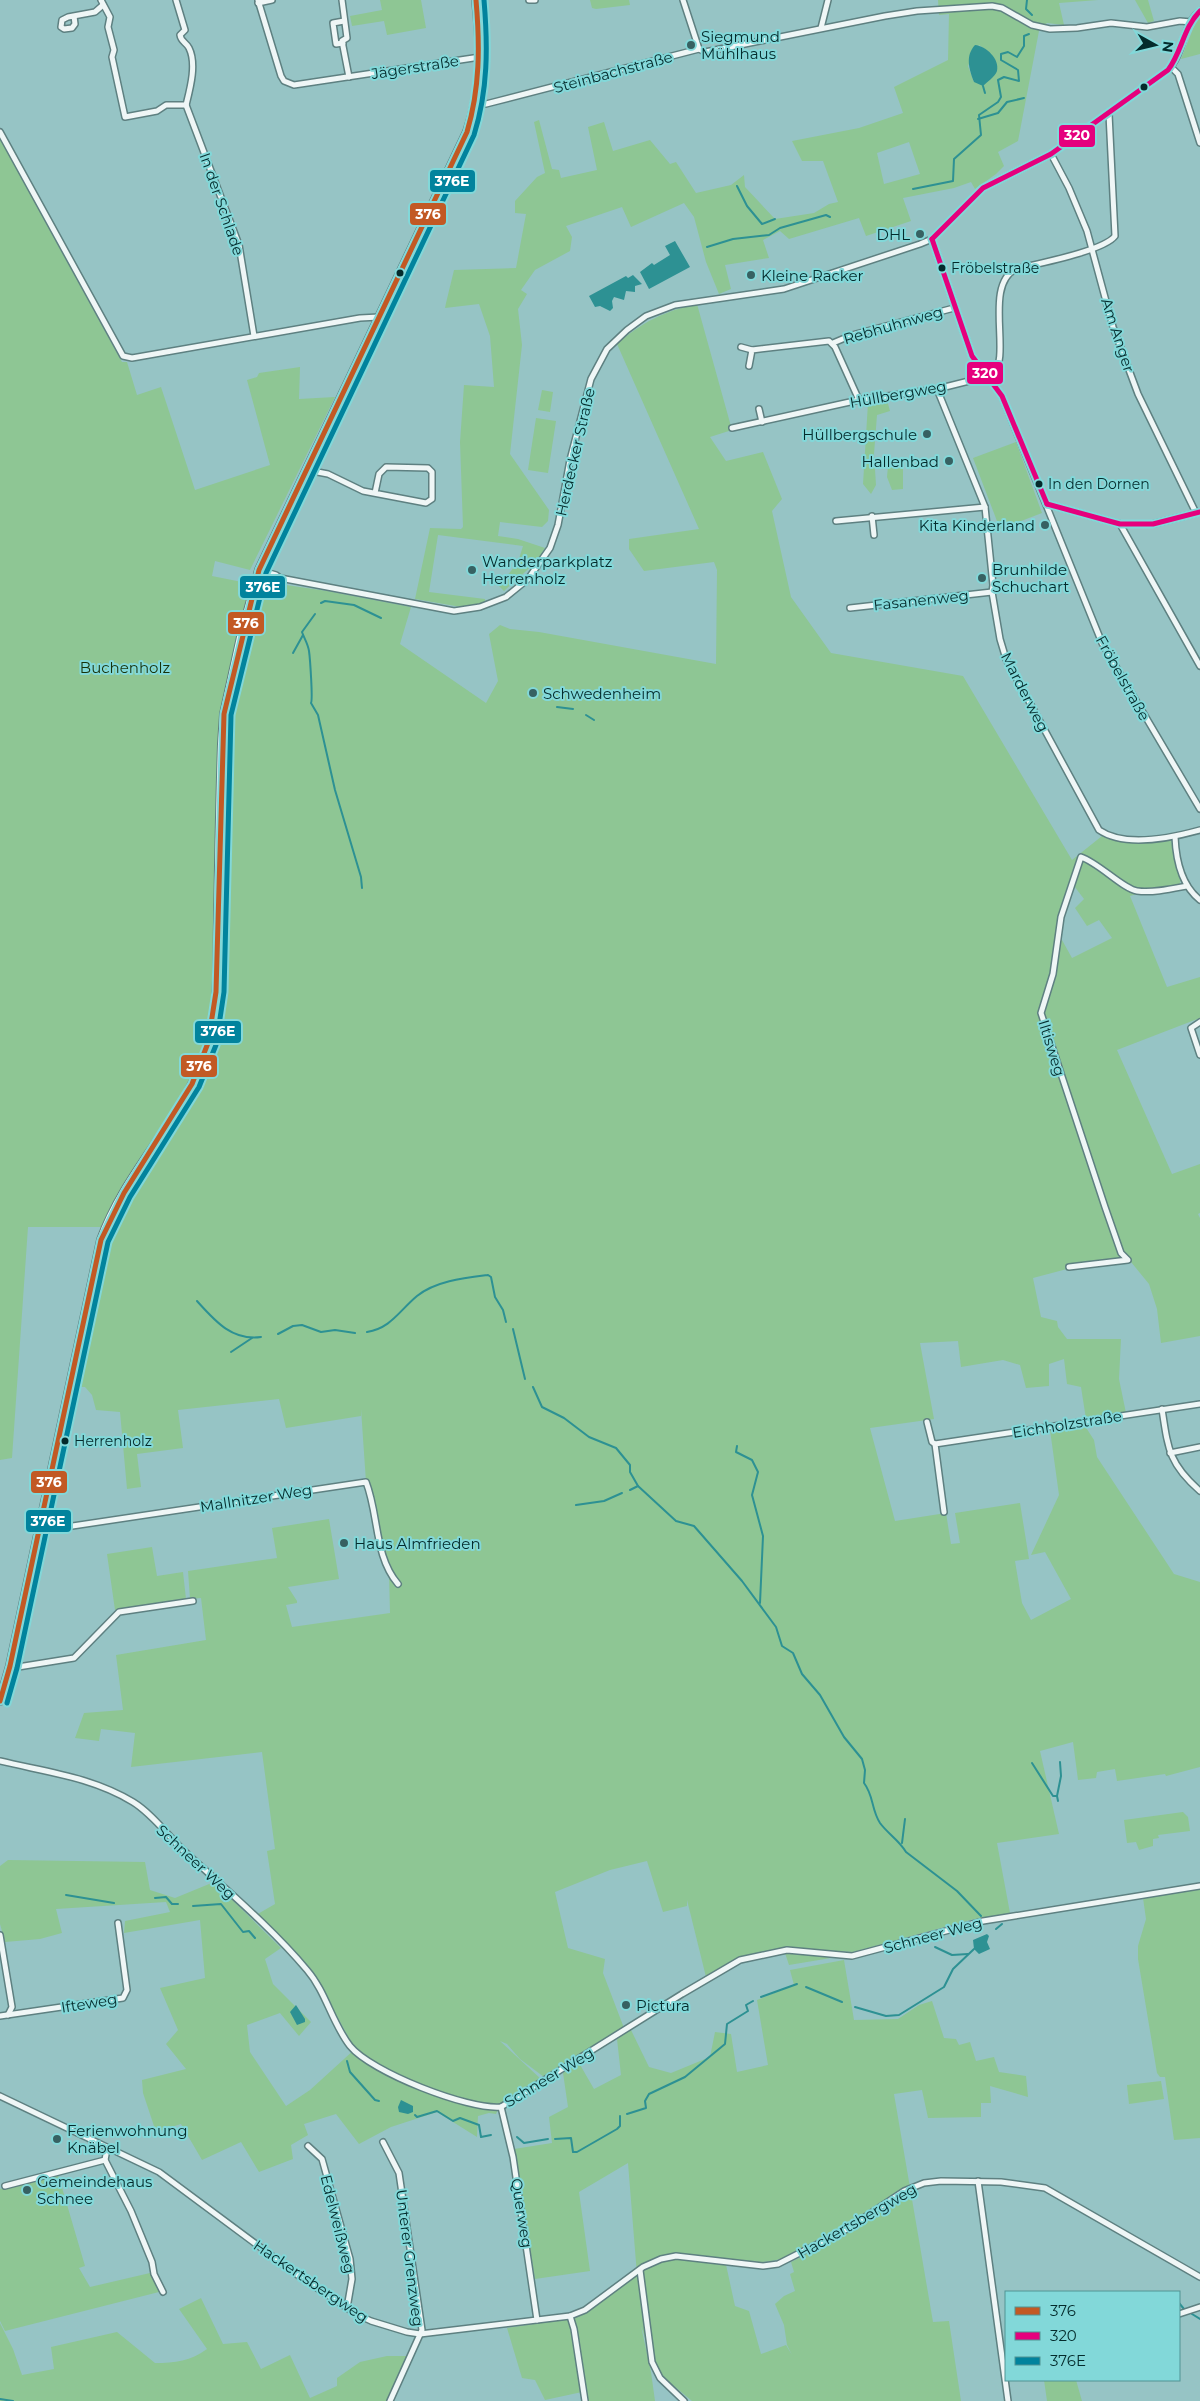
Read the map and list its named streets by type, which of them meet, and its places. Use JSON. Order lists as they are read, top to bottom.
{
  "streets": {
    "street": [
      "Jägerstraße",
      "Steinbachstraße",
      "In der Schlade",
      "Rebhuhnweg",
      "Am Anger",
      "Hüllbergweg",
      "Herdecker Straße",
      "Fasanenweg",
      "Fröbelstraße",
      "Marderweg",
      "Iltisweg",
      "Eichholzstraße",
      "Mallnitzer Weg",
      "Schneer Weg",
      "Ifteweg",
      "Querweg",
      "Hackertsbergweg",
      "Edelweißweg",
      "Unterer Grenzweg"
    ]
  },
  "crossings": [
    ["Steinbachstraße", "Herdecker Straße"],
    ["Rebhuhnweg", "Fröbelstraße"],
    ["Am Anger", "Herdecker Straße"],
    ["Hüllbergweg", "Fröbelstraße"],
    ["Hüllbergweg", "Marderweg"],
    ["Herdecker Straße", "Fröbelstraße"],
    ["Fasanenweg", "Marderweg"],
    ["Schneer Weg", "Querweg"],
    ["Querweg", "Hackertsbergweg"],
    ["Hackertsbergweg", "Edelweißweg"],
    ["Hackertsbergweg", "Unterer Grenzweg"]
  ],
  "parks": ["Buchenholz"],
  "places": [
    "Siegmund Mühlhaus",
    "DHL",
    "Fröbelstraße",
    "Kleine Racker",
    "Hüllbergschule",
    "Hallenbad",
    "In den Dornen",
    "Kita Kinderland",
    "Wanderparkplatz Herrenholz",
    "Brunhilde Schuchart",
    "Schwedenheim",
    "Herrenholz",
    "Haus Almfrieden",
    "Pictura",
    "Ferienwohnung Knäbel",
    "Gemeindehaus Schnee"
  ],
  "lines": ["transit line 376", "transit line 376E", "transit line 320"],
  "legend": ["376", "320", "376E"],
  "north": "right"
}
